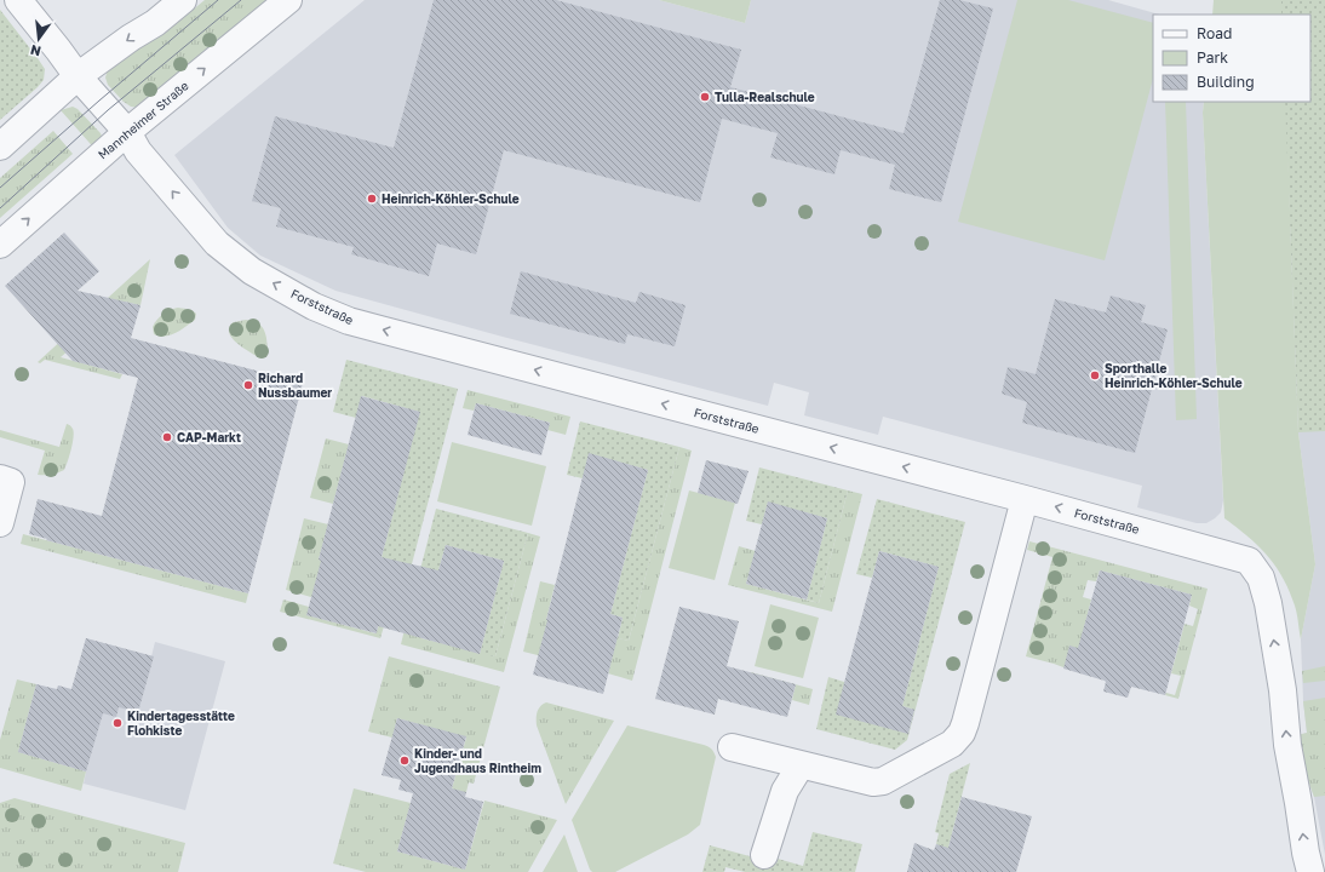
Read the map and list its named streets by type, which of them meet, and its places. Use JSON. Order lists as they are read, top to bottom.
{
  "streets": {
    "street": ["Mannheimer Straße", "Forststraße"]
  },
  "crossings": [
    ["Mannheimer Straße", "Forststraße"]
  ],
  "one_way": ["Forststraße"],
  "places": [
    "Tulla-Realschule",
    "Heinrich-Köhler-Schule",
    "Sporthalle Heinrich-Köhler-Schule",
    "Richard Nussbaumer",
    "CAP-Markt",
    "Kindertagesstätte Flohkiste",
    "Kinder- und Jugendhaus Rintheim"
  ],
  "legend": ["Road", "Park", "Building"],
  "north": "bottom"
}
